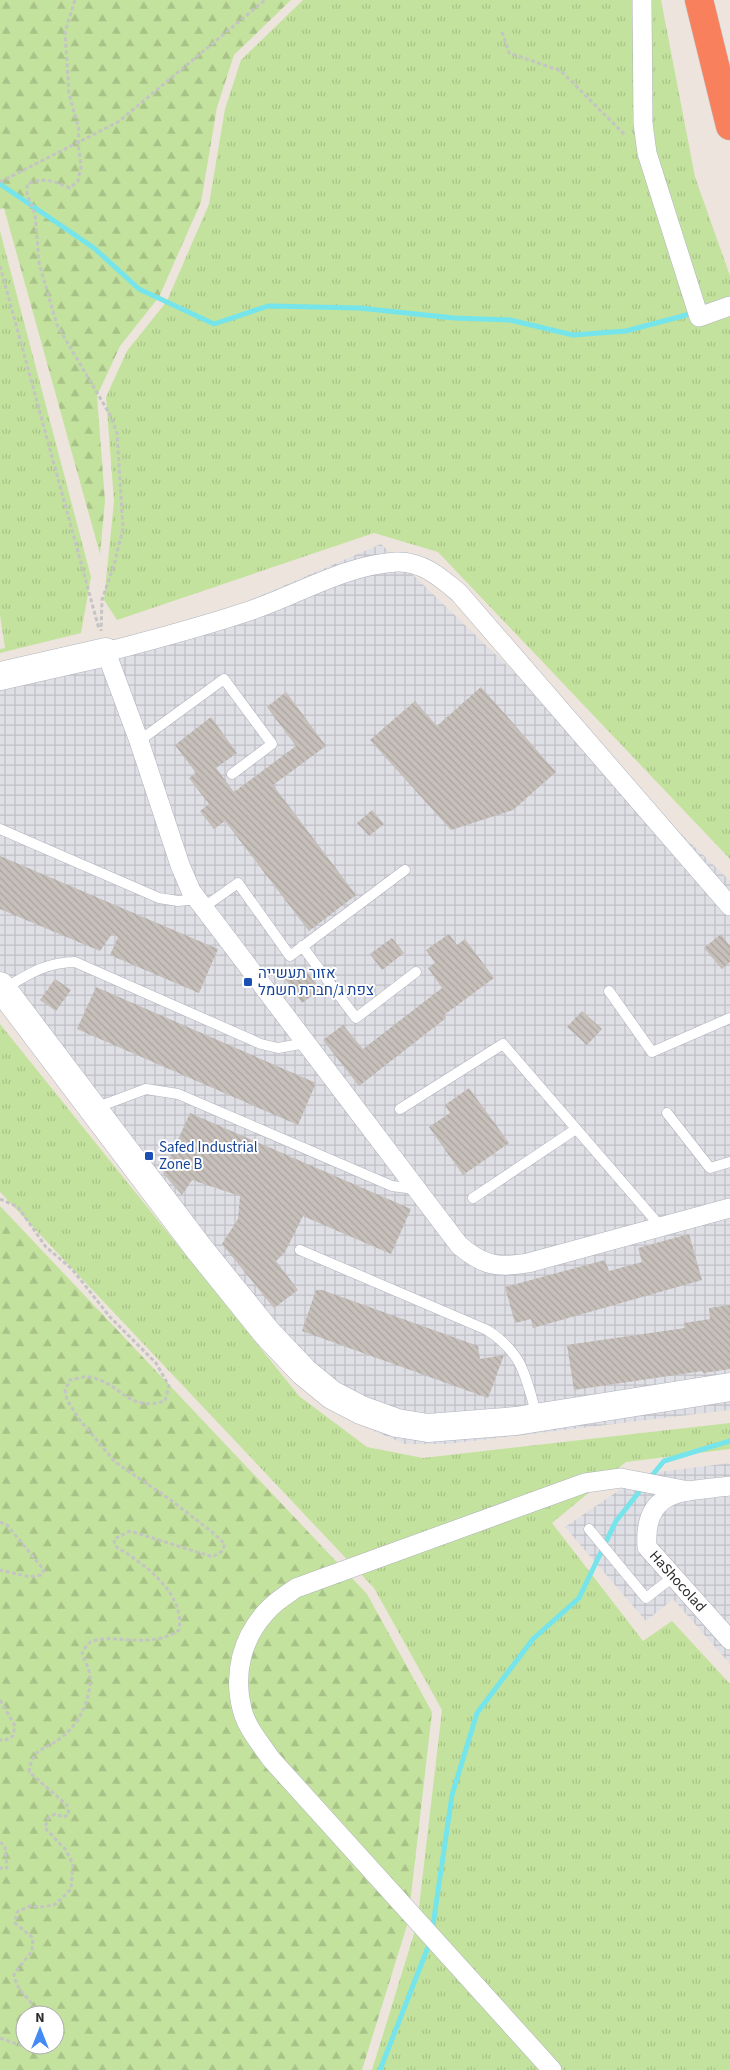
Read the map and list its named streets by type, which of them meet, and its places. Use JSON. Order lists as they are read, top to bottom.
{
  "streets": {
    "street": ["HaShocolad"]
  },
  "places": {
    "transit": ["אזור תעשייה צפת ג/חברת חשמל", "Safed Industrial Zone B"]
  },
  "north": "top"
}
